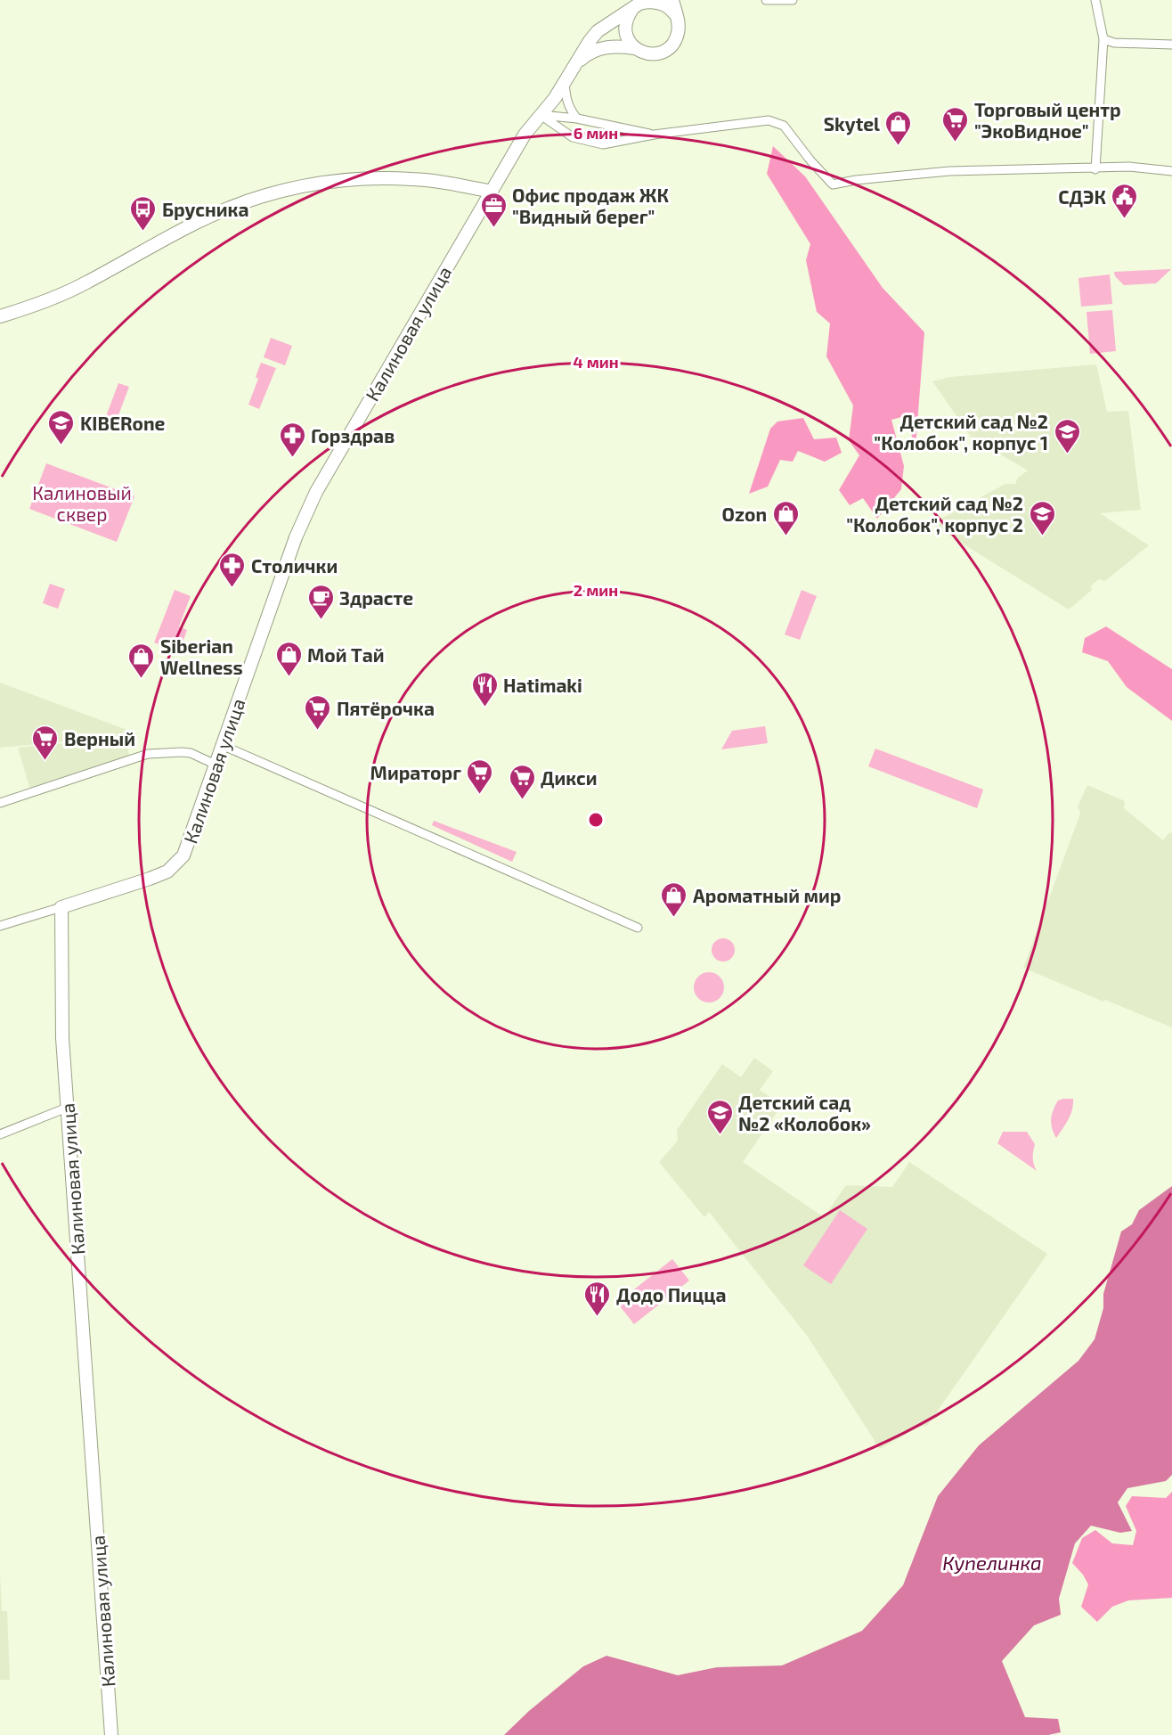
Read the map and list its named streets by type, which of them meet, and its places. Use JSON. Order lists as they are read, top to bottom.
{
  "streets": {
    "street": ["Калиновая улица"]
  },
  "water": ["Купелинка"],
  "parks": ["Калиновый сквер"],
  "places": {
    "supermarket": [
      "Торговый центр \"ЭкоВидное\"",
      "Пятёрочка",
      "Верный",
      "Мираторг",
      "Дикси"
    ],
    "shop": [
      "Skytel",
      "Ozon",
      "Мой Тай",
      "Siberian Wellness",
      "Ароматный мир"
    ],
    "public building": ["СДЭК"],
    "office": ["Офис продаж ЖК \"Видный берег\""],
    "bus stop": ["Брусника"],
    "school or university": [
      "KIBERone",
      "Детский сад №2 \"Колобок\", корпус 1",
      "Детский сад №2 \"Колобок\", корпус 2",
      "Детский сад №2 «Колобок»"
    ],
    "pharmacy": ["Горздрав", "Столички"],
    "cafe": ["Здрасте"],
    "restaurant": ["Hatimaki", "Додо Пицца"]
  },
  "rings": ["6 мин", "4 мин", "2 мин"]
}
